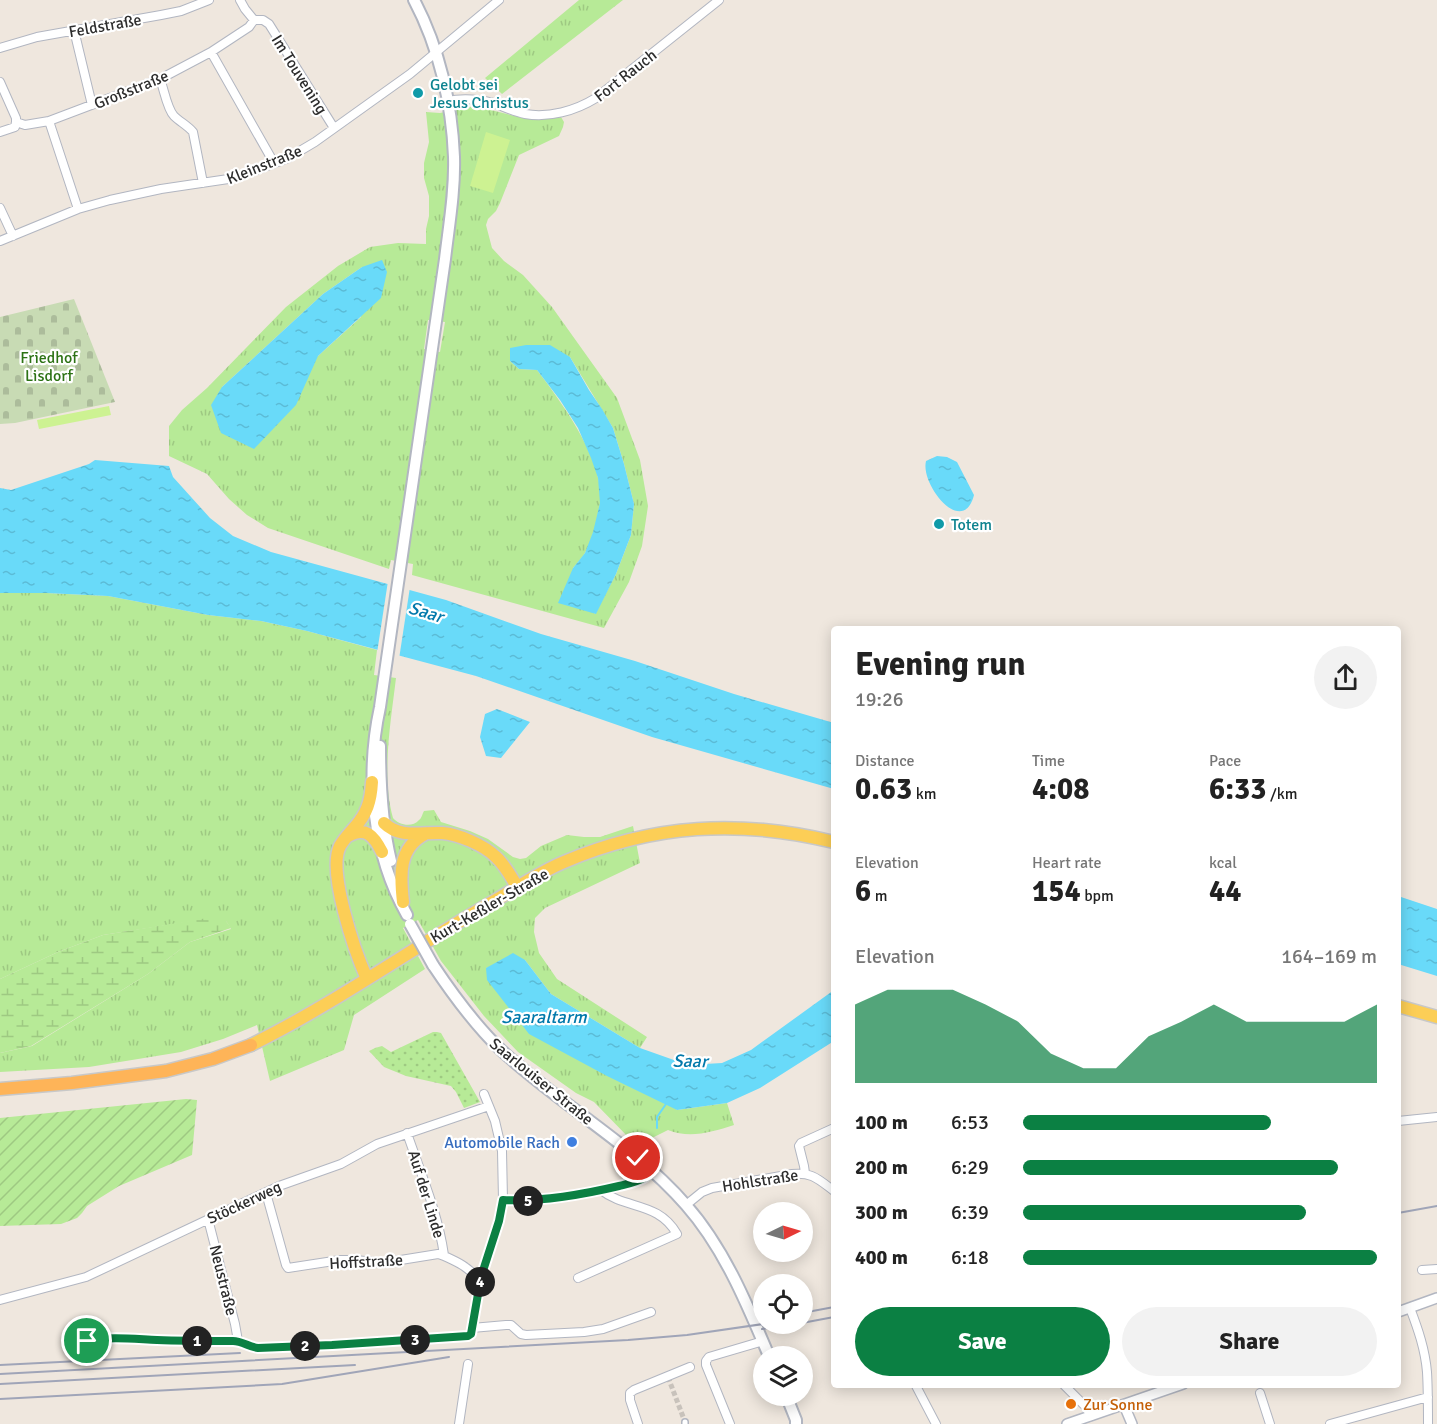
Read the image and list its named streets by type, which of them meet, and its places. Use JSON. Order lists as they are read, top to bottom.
{
  "streets": {
    "main road": ["Kurt-Keßler-Straße", "Saarlouiser Straße"],
    "street": [
      "Feldstraße",
      "Im Touvening",
      "Fort Rauch",
      "Großstraße",
      "Kleinstraße",
      "Hohlstraße",
      "Auf der Linde",
      "Stöckerweg",
      "Hoffstraße",
      "Neustraße"
    ]
  },
  "crossings": [
    ["Im Touvening", "Großstraße"],
    ["Im Touvening", "Kleinstraße"],
    ["Saarlouiser Straße", "Hohlstraße"],
    ["Auf der Linde", "Stöckerweg"],
    ["Auf der Linde", "Hoffstraße"],
    ["Stöckerweg", "Hoffstraße"],
    ["Stöckerweg", "Neustraße"]
  ],
  "water": ["Saar", "Saaraltarm"],
  "parks": ["Friedhof Lisdorf"],
  "places": [
    "Gelobt sei Jesus Christus",
    "Totem",
    "Automobile Rach",
    "Zur Sonne"
  ],
  "north": "right",
  "page": {
    "heading": ["Evening run", "19:26"],
    "stats": [
      ["Distance", "0.63 km"],
      ["Time", "4:08"],
      ["Pace", "6:33 /km"],
      ["Elevation", "6 m"],
      ["Heart rate", "154 bpm"],
      ["kcal", "44"]
    ],
    "chart": ["Elevation", "164–169 m"],
    "list": [
      {
        "name": "100 m",
        "note": "6:53"
      },
      {
        "name": "200 m",
        "note": "6:29"
      },
      {
        "name": "300 m",
        "note": "6:39"
      },
      {
        "name": "400 m",
        "note": "6:18"
      }
    ],
    "pins": [
      "5",
      "4",
      "3",
      "1",
      "2"
    ],
    "buttons": ["Save", "Share"]
  }
}
